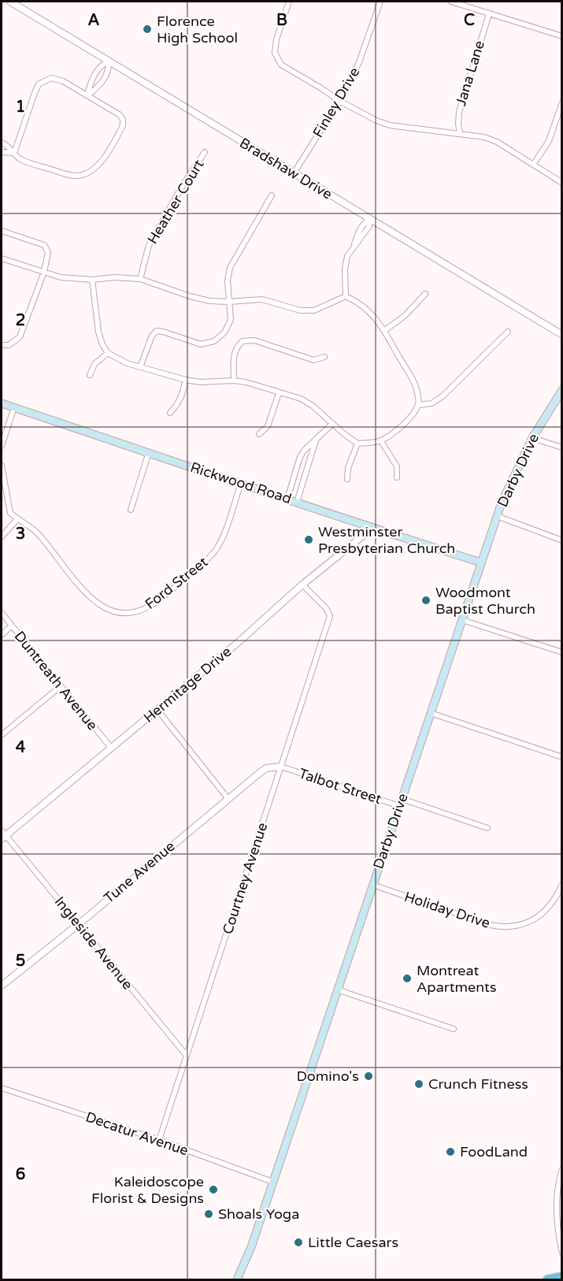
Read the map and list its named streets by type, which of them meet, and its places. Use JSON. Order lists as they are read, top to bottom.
{
  "streets": {
    "main road": ["Darby Drive", "Rickwood Road"],
    "street": [
      "Jana Lane",
      "Finley Drive",
      "Bradshaw Drive",
      "Heather Court",
      "Ford Street",
      "Duntreath Avenue",
      "Hermitage Drive",
      "Talbot Street",
      "Tune Avenue",
      "Courtney Avenue",
      "Holiday Drive",
      "Ingleside Avenue",
      "Decatur Avenue"
    ]
  },
  "crossings": [
    ["Finley Drive", "Bradshaw Drive"],
    ["Darby Drive", "Rickwood Road"],
    ["Darby Drive", "Talbot Street"],
    ["Darby Drive", "Holiday Drive"],
    ["Darby Drive", "Decatur Avenue"],
    ["Rickwood Road", "Ford Street"],
    ["Rickwood Road", "Hermitage Drive"],
    ["Duntreath Avenue", "Hermitage Drive"],
    ["Hermitage Drive", "Courtney Avenue"],
    ["Hermitage Drive", "Ingleside Avenue"],
    ["Talbot Street", "Tune Avenue"],
    ["Talbot Street", "Courtney Avenue"],
    ["Tune Avenue", "Courtney Avenue"],
    ["Tune Avenue", "Ingleside Avenue"],
    ["Courtney Avenue", "Ingleside Avenue"],
    ["Courtney Avenue", "Decatur Avenue"]
  ],
  "places": [
    "Florence High School",
    "Westminster Presbyterian Church",
    "Woodmont Baptist Church",
    "Montreat Apartments",
    "Domino's",
    "Crunch Fitness",
    "FoodLand",
    "Kaleidoscope Florist & Designs",
    "Shoals Yoga",
    "Little Caesars"
  ],
  "grid": {
    "columns": ["A", "B", "C"],
    "rows": [
      "1",
      "2",
      "3",
      "4",
      "5",
      "6"
    ]
  }
}
